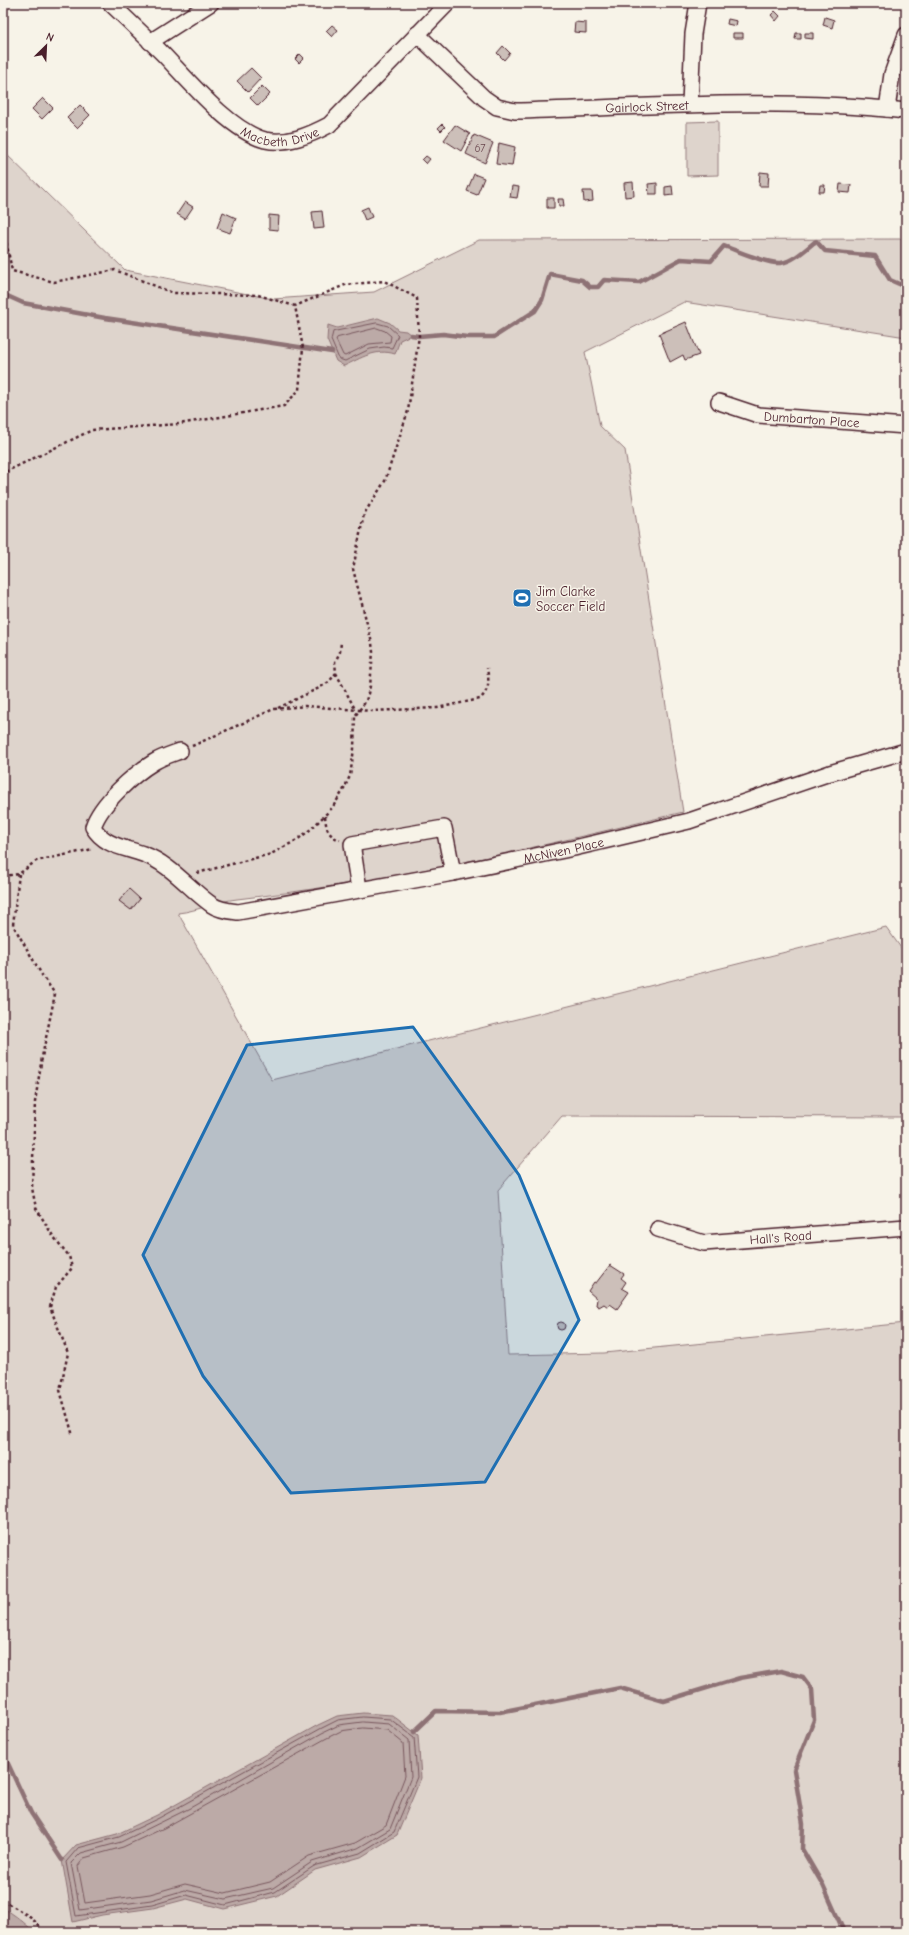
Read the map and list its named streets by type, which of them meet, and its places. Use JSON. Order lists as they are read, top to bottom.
{
  "streets": {
    "street": [
      "Gairlock Street",
      "Macbeth Drive",
      "Dumbarton Place",
      "McNiven Place",
      "Hall's Road"
    ]
  },
  "crossings": [
    ["Gairlock Street", "Macbeth Drive"]
  ],
  "places": {
    "sports": ["Jim Clarke Soccer Field"]
  },
  "house_numbers": ["67"],
  "north": "top right"
}
